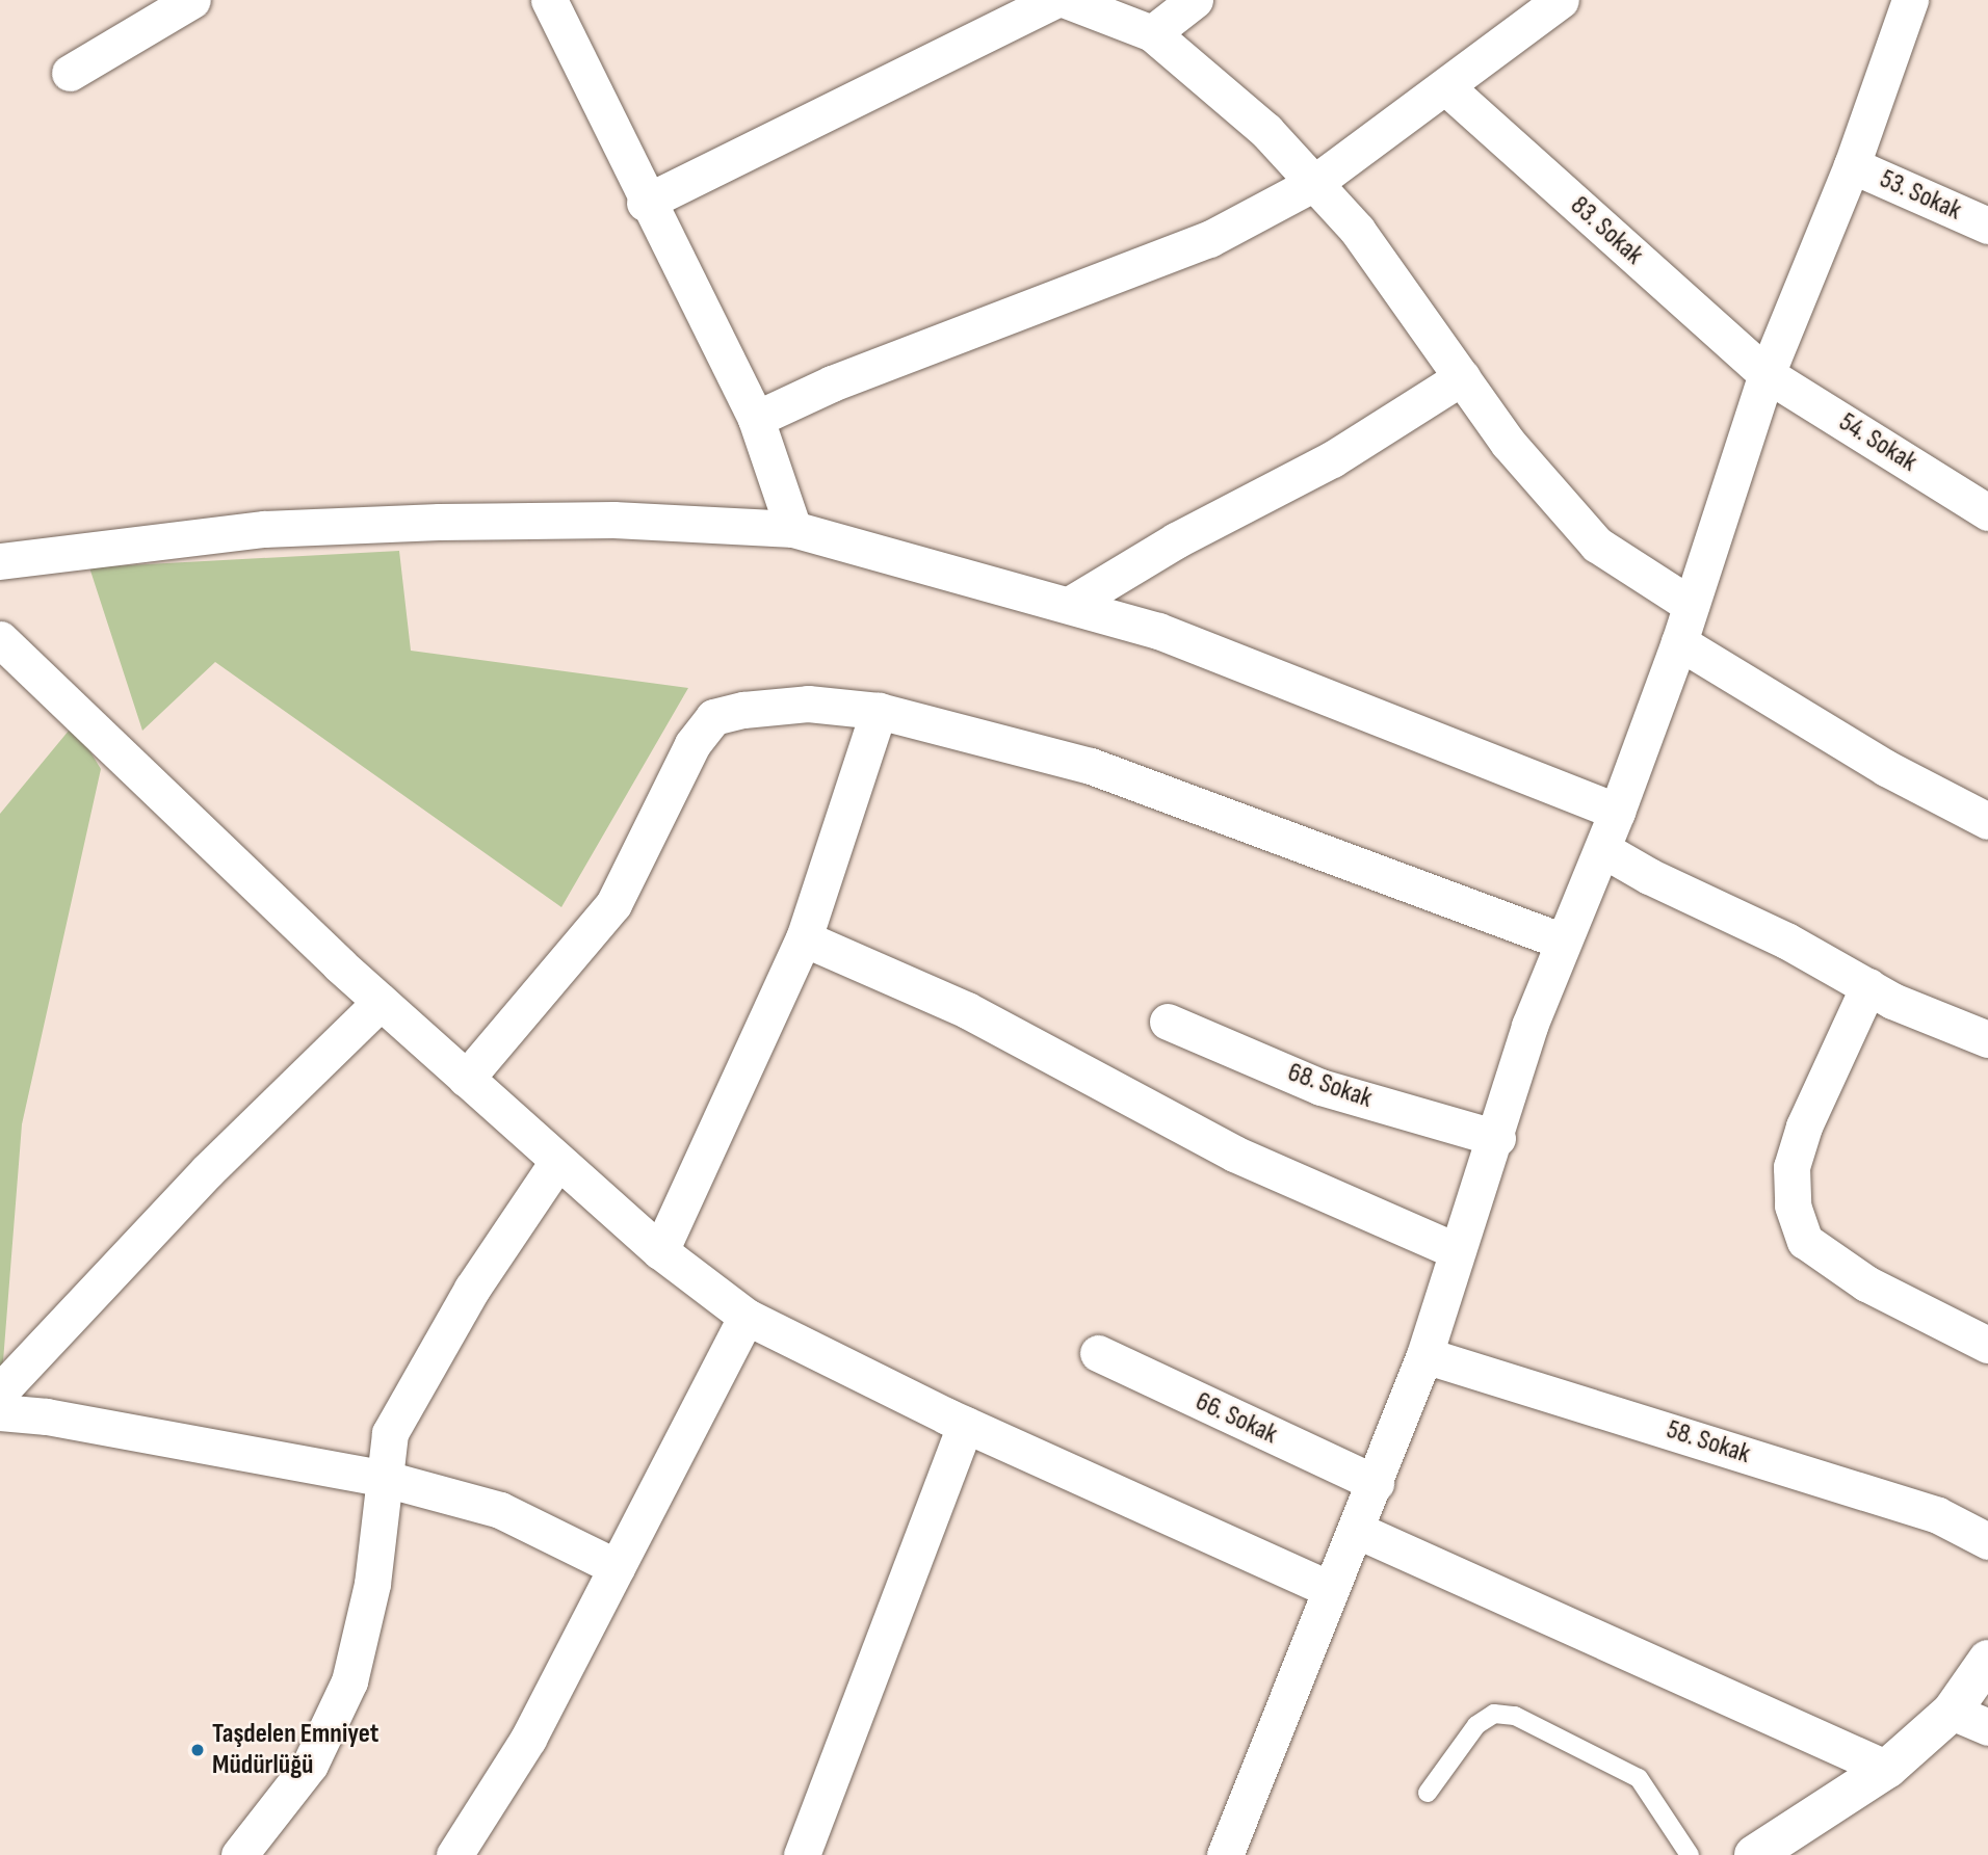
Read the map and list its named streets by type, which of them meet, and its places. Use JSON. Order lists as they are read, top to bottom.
{
  "streets": {
    "street": [
      "53. Sokak",
      "83. Sokak",
      "54. Sokak",
      "68. Sokak",
      "66. Sokak",
      "58. Sokak"
    ]
  },
  "crossings": [
    ["83. Sokak", "54. Sokak"]
  ],
  "places": ["Taşdelen Emniyet Müdürlüğü"]
}
